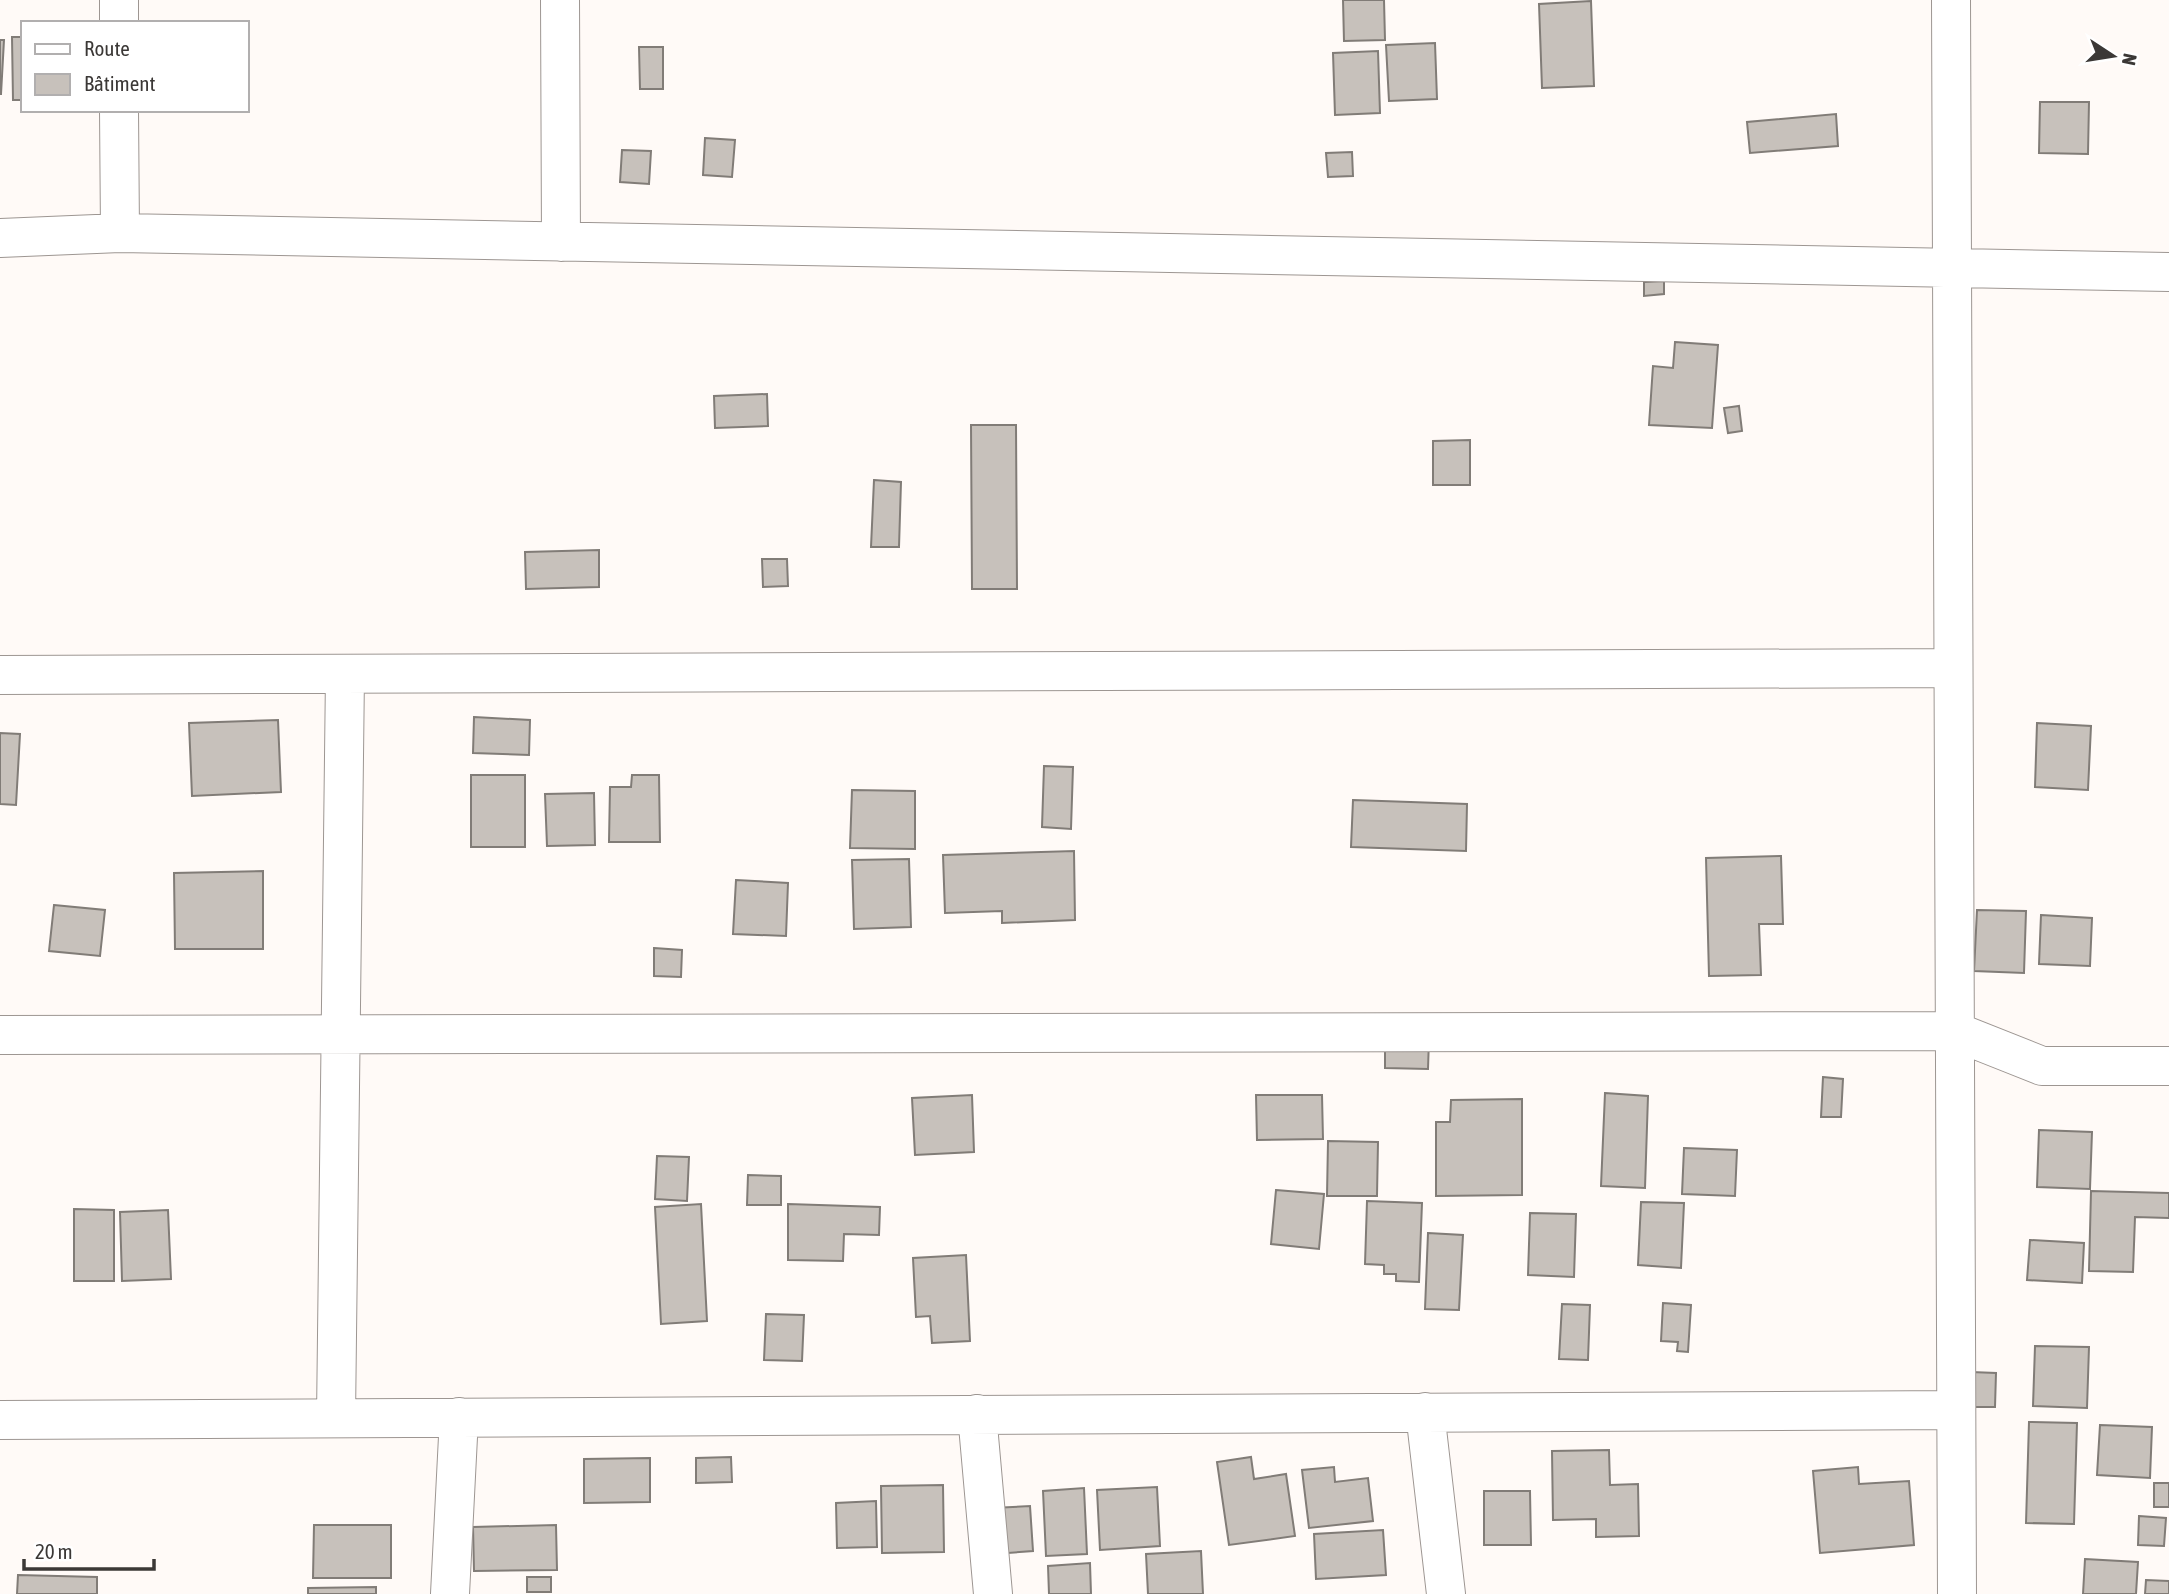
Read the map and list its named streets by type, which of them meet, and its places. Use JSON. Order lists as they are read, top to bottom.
{
  "legend": ["Route", "Bâtiment"],
  "scale_bar": "20 m",
  "north": "right"
}
